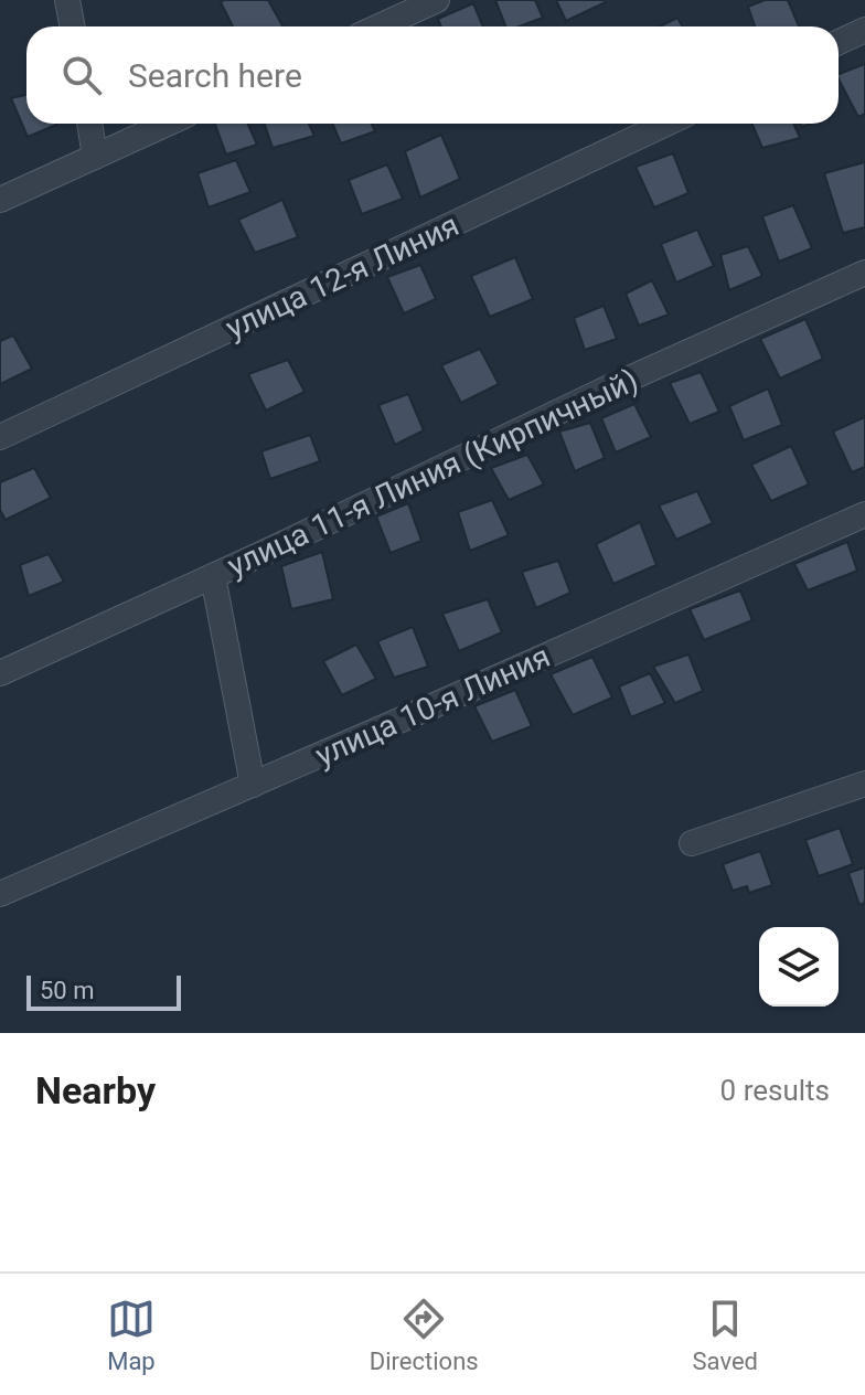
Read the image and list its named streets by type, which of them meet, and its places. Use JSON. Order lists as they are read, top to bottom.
{
  "streets": {
    "street": ["улица 12-я Линия", "улица 11-я Линия (Кирпичный)", "улица 10-я Линия"]
  },
  "scale_bar": "50 m",
  "page": {
    "search": "Search here",
    "scale": "50 m",
    "heading": ["Nearby", "0 results"],
    "nav": ["Map", "Directions", "Saved"]
  }
}
